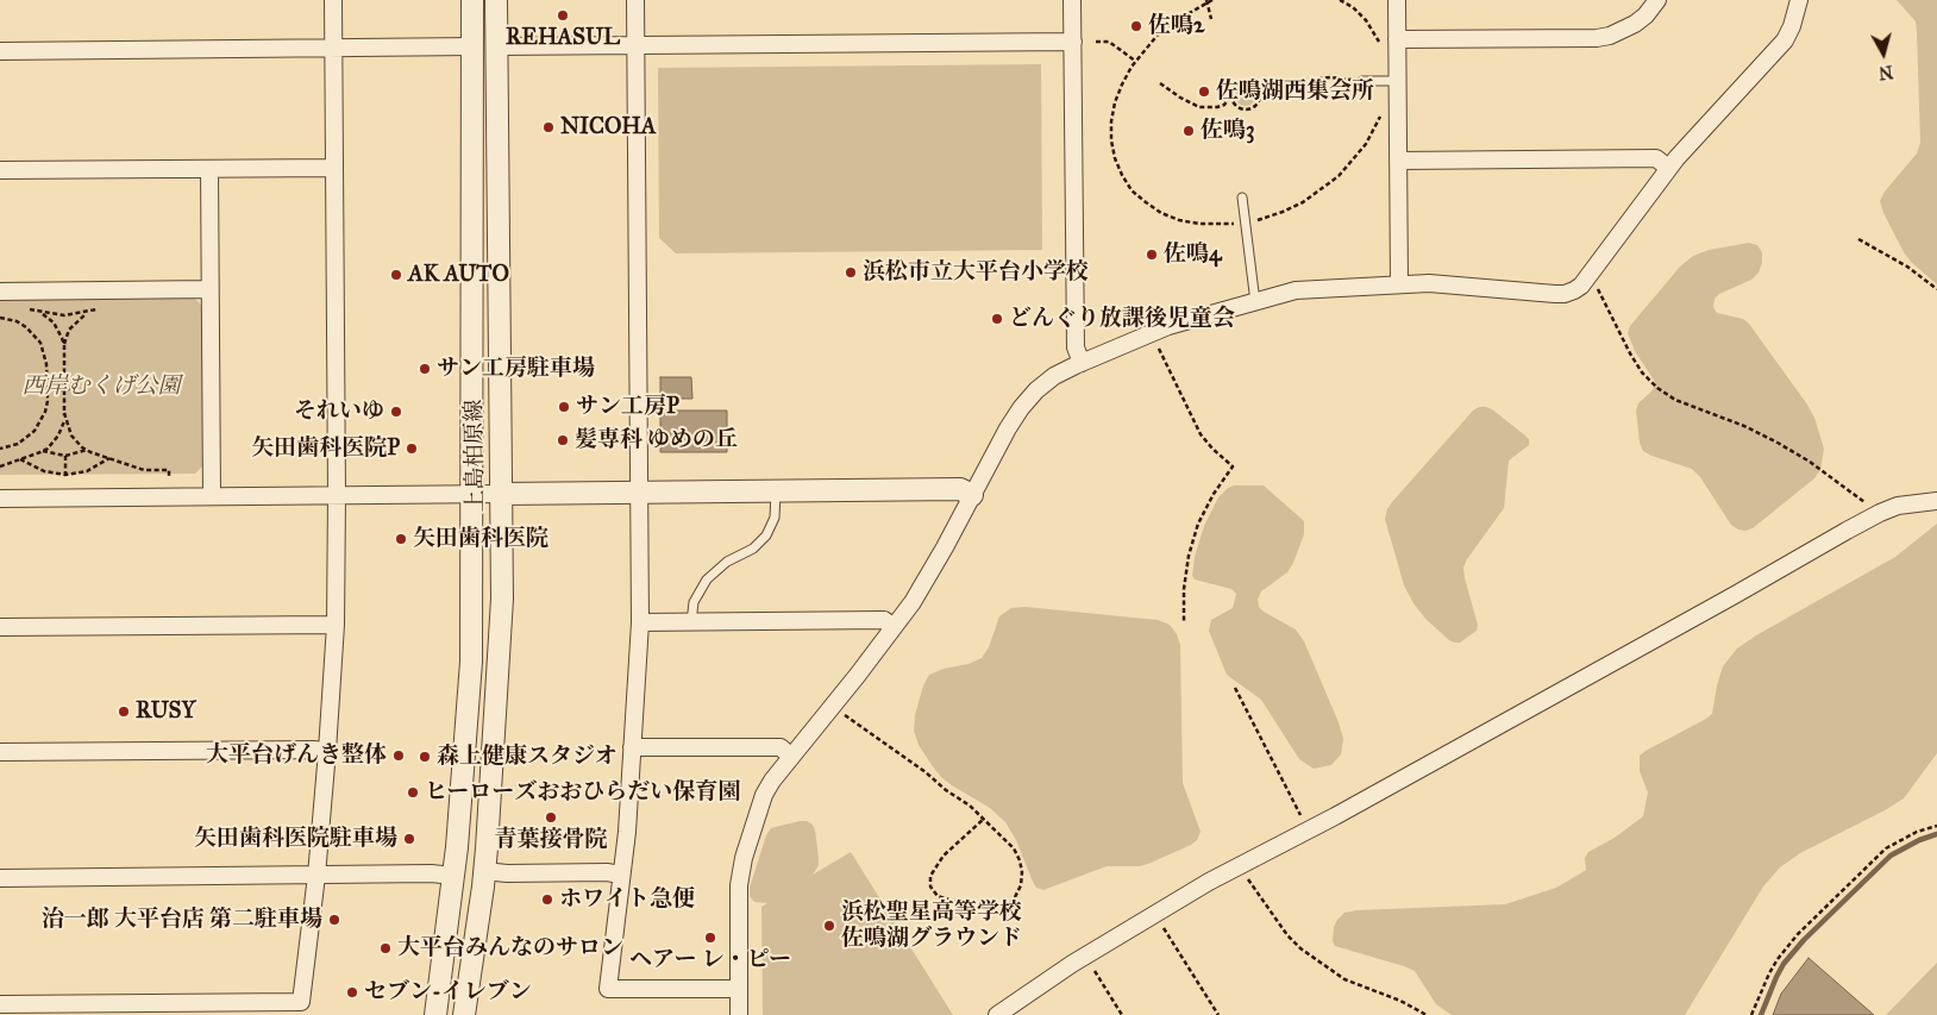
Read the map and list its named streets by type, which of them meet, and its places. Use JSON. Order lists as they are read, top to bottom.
{
  "streets": {
    "street": ["上島柏原線"]
  },
  "parks": ["西岸むくげ公園"],
  "places": [
    "REHASUL",
    "佐鳴2",
    "佐鳴湖西集会所",
    "NICOHA",
    "佐鳴3",
    "佐鳴4",
    "浜松市立大平台小学校",
    "AK AUTO",
    "どんぐり放課後児童会",
    "サン工房駐車場",
    "サン工房P",
    "それいゆ",
    "髪専科 ゆめの丘",
    "矢田歯科医院P",
    "矢田歯科医院",
    "RUSY",
    "大平台げんき整体",
    "森上健康スタジオ",
    "ヒーローズおおひらだい保育園",
    "青葉接骨院",
    "矢田歯科医院駐車場",
    "ホワイト急便",
    "治一郎 大平台店 第二駐車場",
    "浜松聖星高等学校 佐鳴湖グラウンド",
    "ヘアー レ・ピー",
    "大平台みんなのサロン",
    "セブン-イレブン"
  ],
  "north": "bottom"
}
